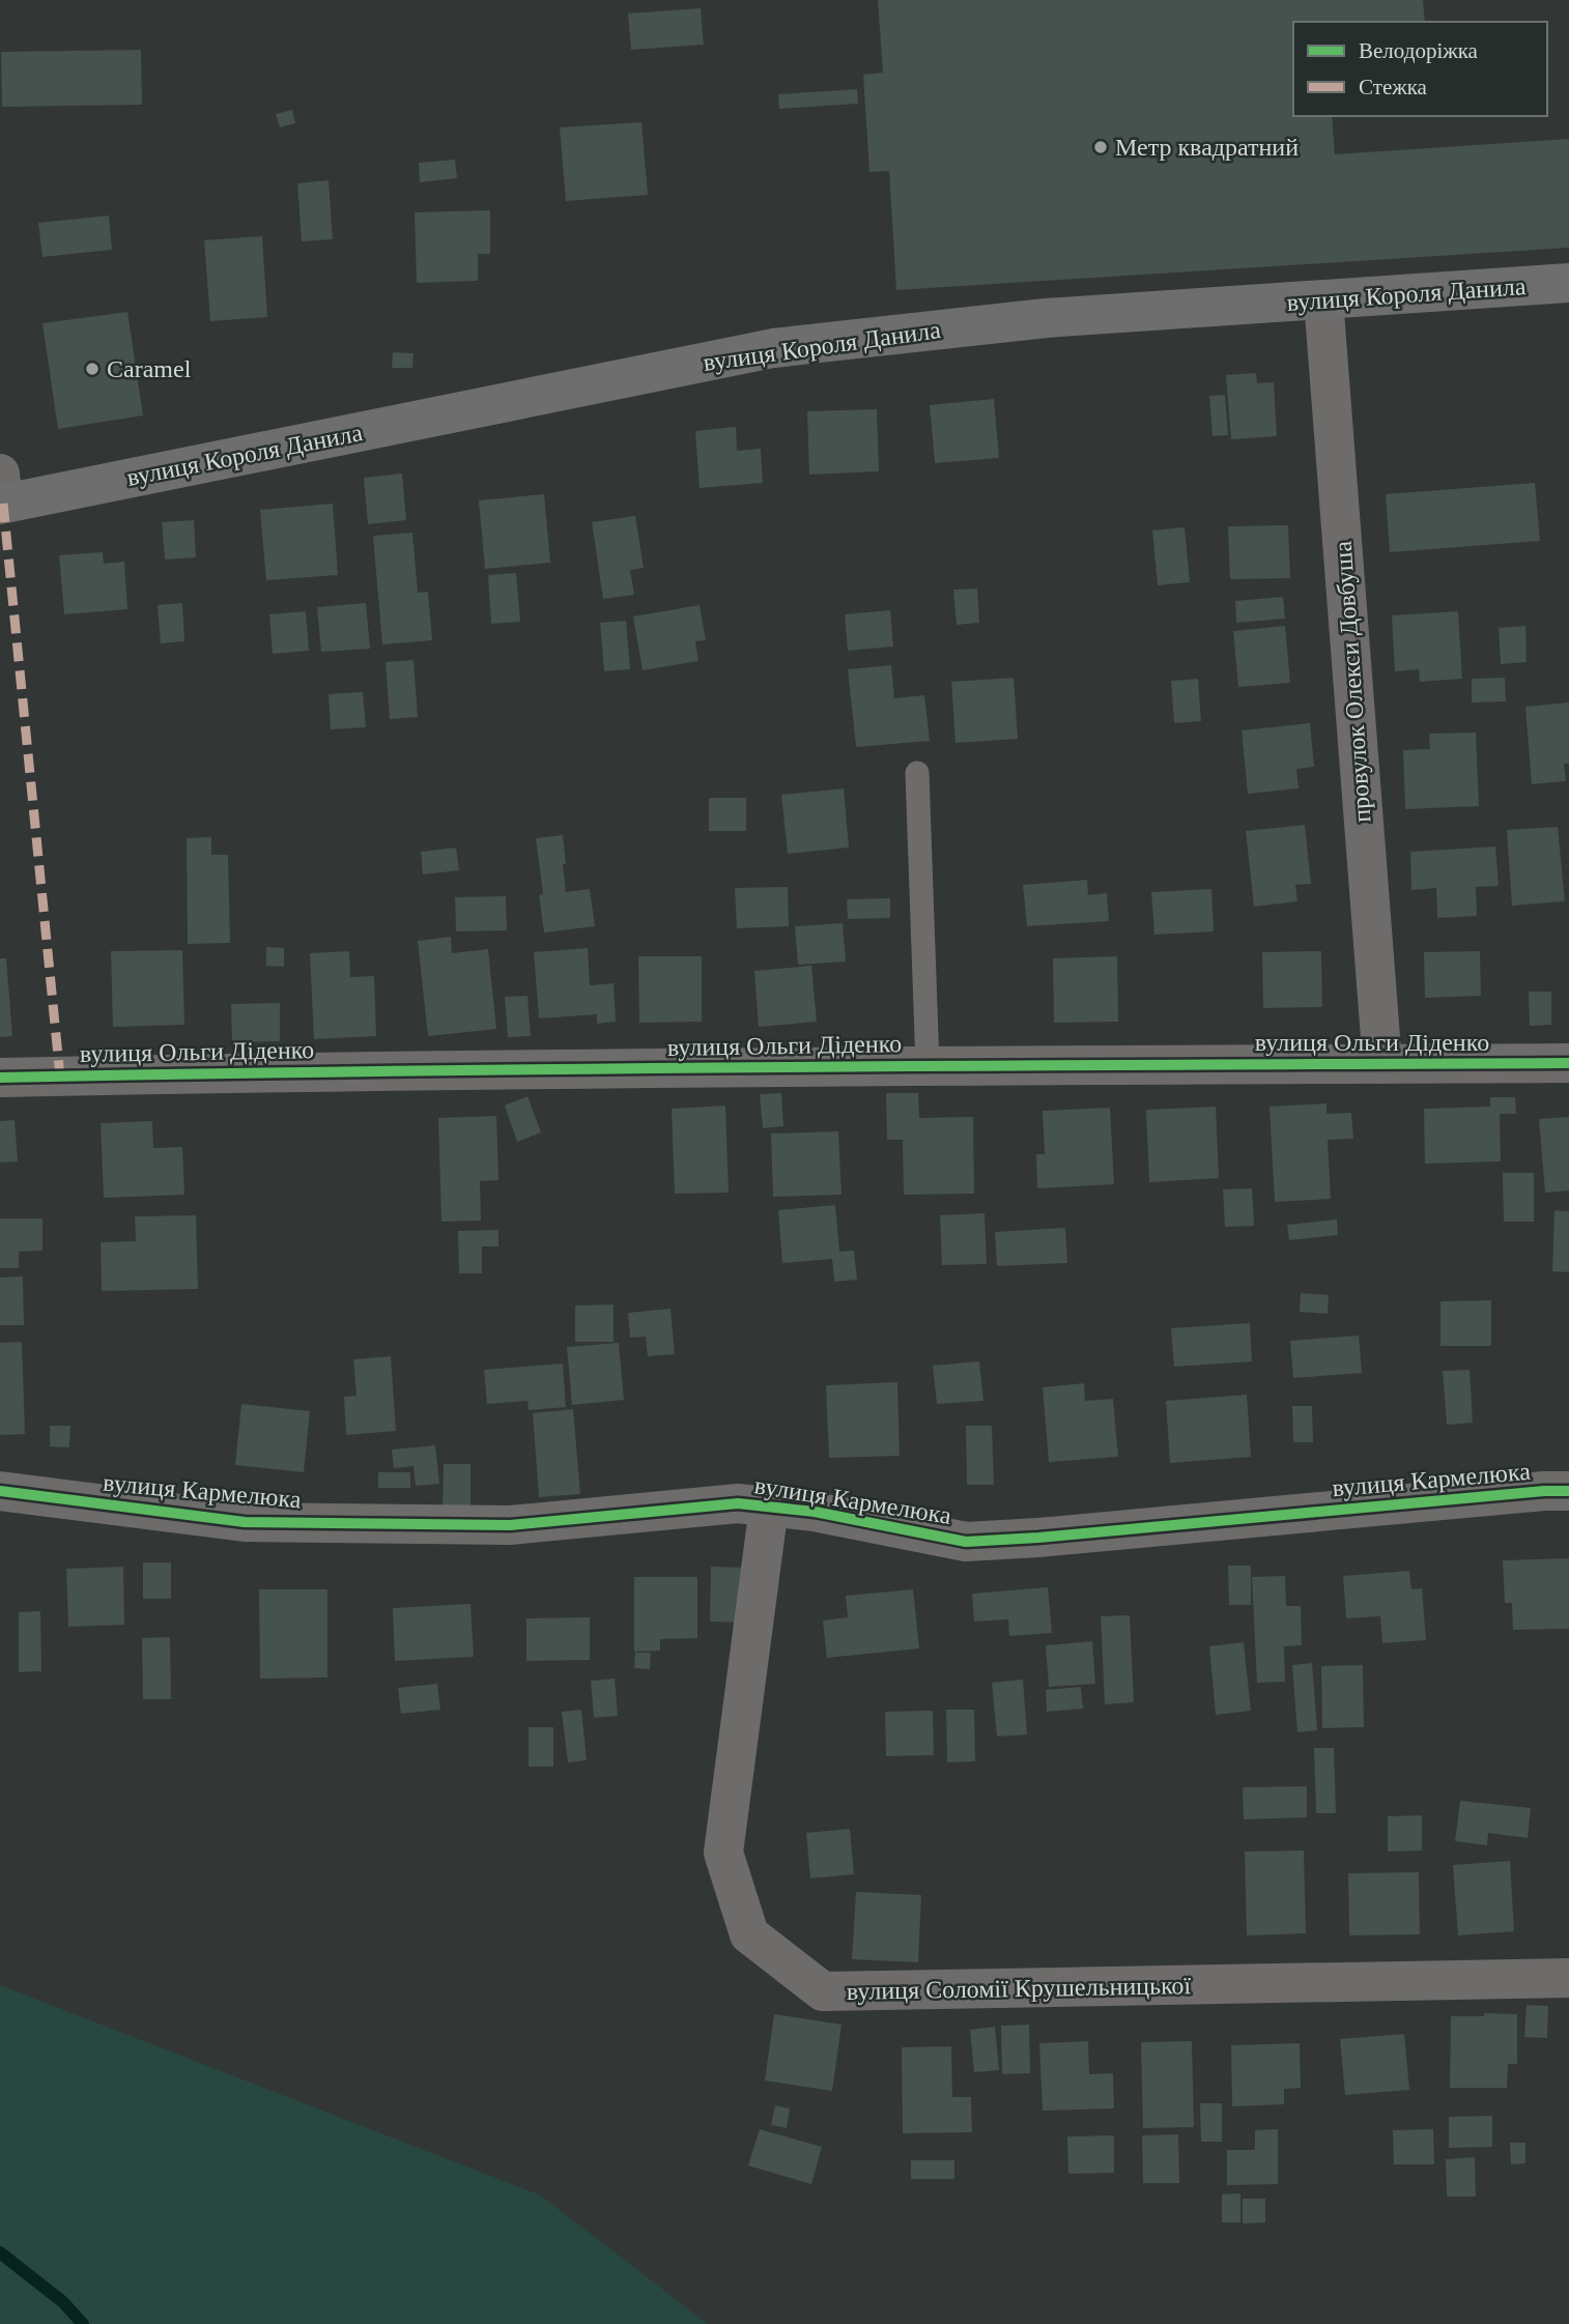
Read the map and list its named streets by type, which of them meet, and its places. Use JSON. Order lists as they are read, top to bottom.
{
  "streets": {
    "main road": ["вулиця Короля Данила"],
    "street": [
      "провулок Олекси Довбуша",
      "вулиця Ольги Діденко",
      "вулиця Кармелюка",
      "вулиця Соломії Крушельницької"
    ]
  },
  "crossings": [
    ["вулиця Короля Данила", "провулок Олекси Довбуша"],
    ["провулок Олекси Довбуша", "вулиця Ольги Діденко"],
    ["вулиця Кармелюка", "вулиця Соломії Крушельницької"]
  ],
  "places": ["Метр квадратний", "Caramel"],
  "legend": ["Велодоріжка", "Стежка"]
}
